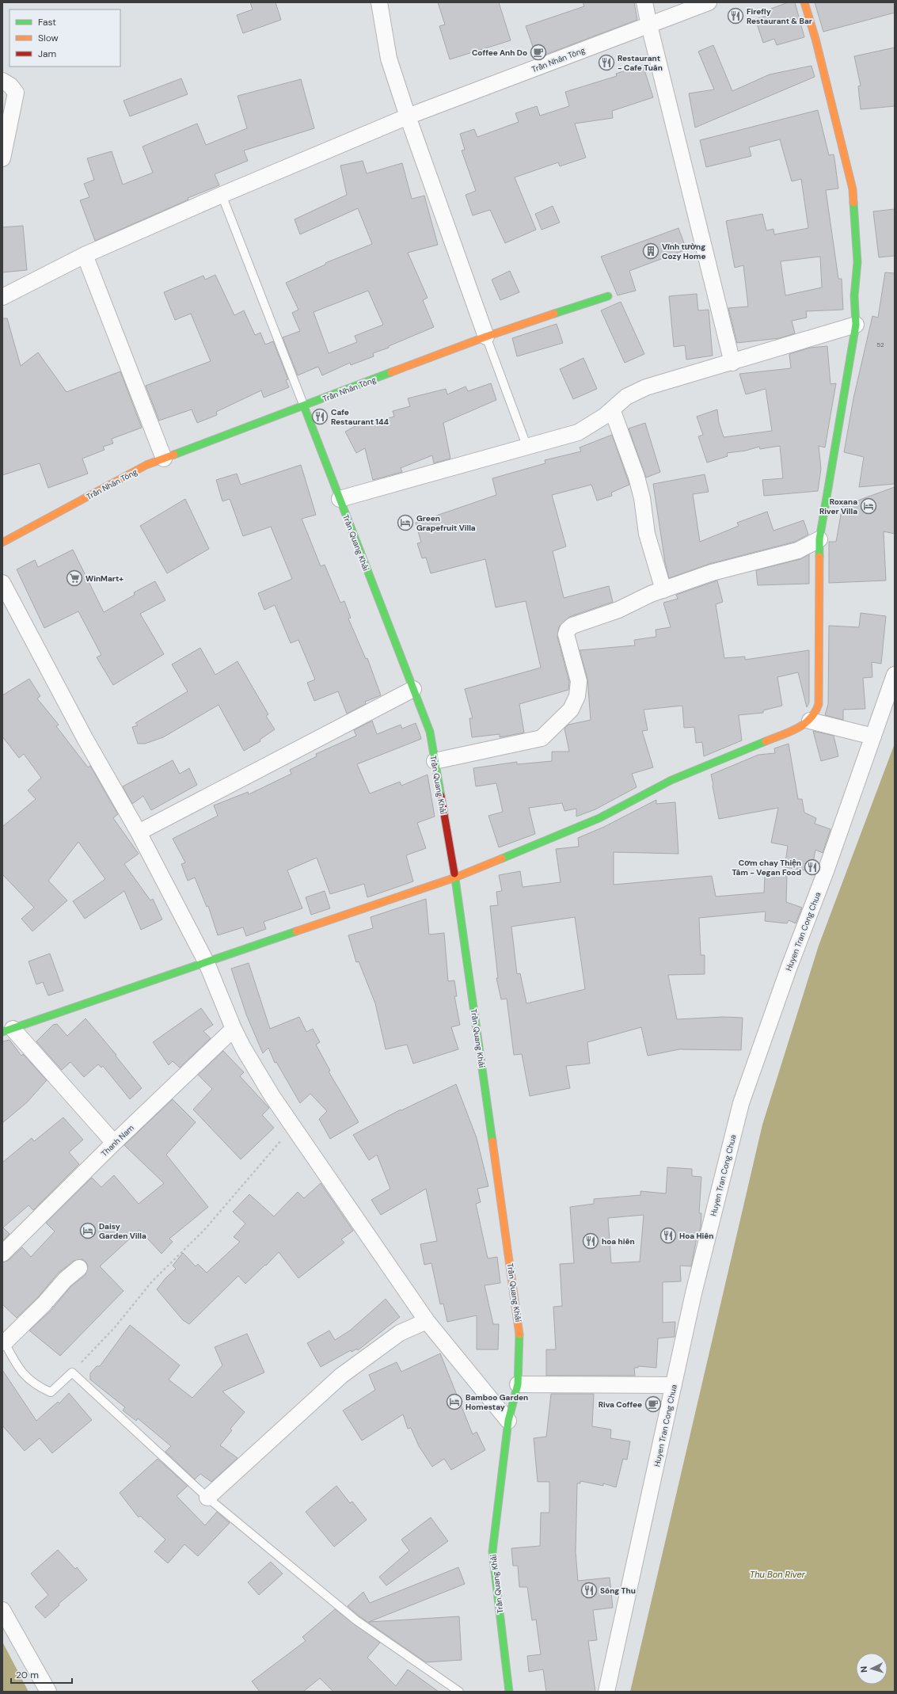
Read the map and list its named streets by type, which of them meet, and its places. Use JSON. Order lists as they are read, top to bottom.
{
  "streets": {
    "street": [
      "Trần Nhân Tông",
      "Trần Quang Khải",
      "Huyen Tran Cong Chua",
      "Thanh Nam"
    ]
  },
  "crossings": [
    ["Trần Nhân Tông", "Trần Quang Khải"]
  ],
  "water": ["Thu Bon River"],
  "places": {
    "restaurant": [
      "Firefly Restaurant & Bar",
      "Restaurant - Cafe Tuân",
      "Cafe Restaurant 144",
      "Cơm chay Thiện Tâm - Vegan Food",
      "Hoa Hiên",
      "hoa hiên",
      "Sông Thu"
    ],
    "cafe": ["Coffee Anh Do", "Riva Coffee"],
    "building": ["Vĩnh tường Cozy Home"],
    "hotel": [
      "Roxana River Villa",
      "Green Grapefruit Villa",
      "Daisy Garden Villa",
      "Bamboo Garden Homestay"
    ],
    "supermarket": ["WinMart+"]
  },
  "house_numbers": ["52"],
  "legend": ["Fast", "Slow", "Jam"],
  "scale_bar": "20 m",
  "north": "left"
}
